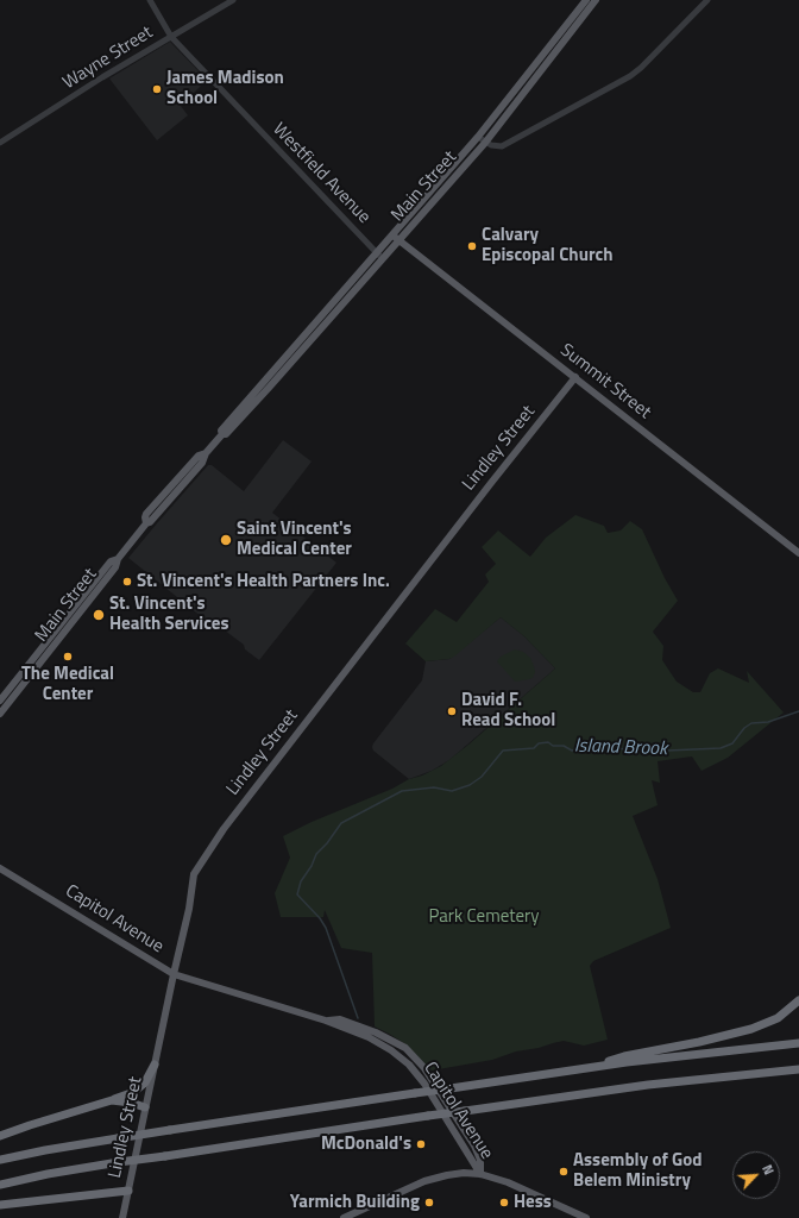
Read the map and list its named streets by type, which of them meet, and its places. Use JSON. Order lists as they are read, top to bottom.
{
  "streets": {
    "main road": [
      "Main Street",
      "Summit Street",
      "Lindley Street",
      "Capitol Avenue"
    ],
    "street": ["Wayne Street", "Westfield Avenue"]
  },
  "crossings": [
    ["Wayne Street", "Westfield Avenue"],
    ["Westfield Avenue", "Main Street"],
    ["Main Street", "Summit Street"],
    ["Summit Street", "Lindley Street"],
    ["Lindley Street", "Capitol Avenue"]
  ],
  "water": ["Island Brook"],
  "parks": ["Park Cemetery"],
  "places": [
    "James Madison School",
    "Calvary Episcopal Church",
    "Saint Vincent's Medical Center",
    "St. Vincent's Health Partners Inc.",
    "St. Vincent's Health Services",
    "The Medical Center",
    "David F. Read School",
    "McDonald's",
    "Assembly of God Belem Ministry",
    "Yarmich Building",
    "Hess"
  ],
  "north": "top right"
}
